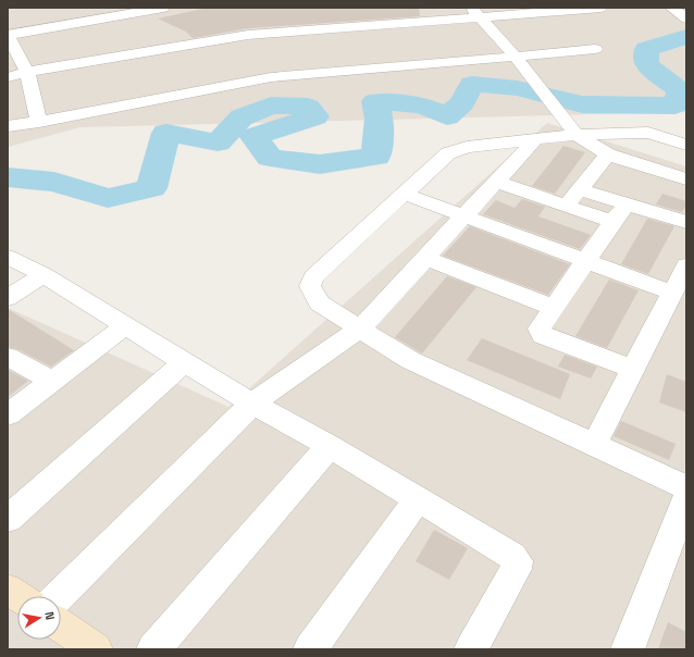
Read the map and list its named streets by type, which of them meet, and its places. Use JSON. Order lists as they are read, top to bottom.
{
  "north": "right"
}
